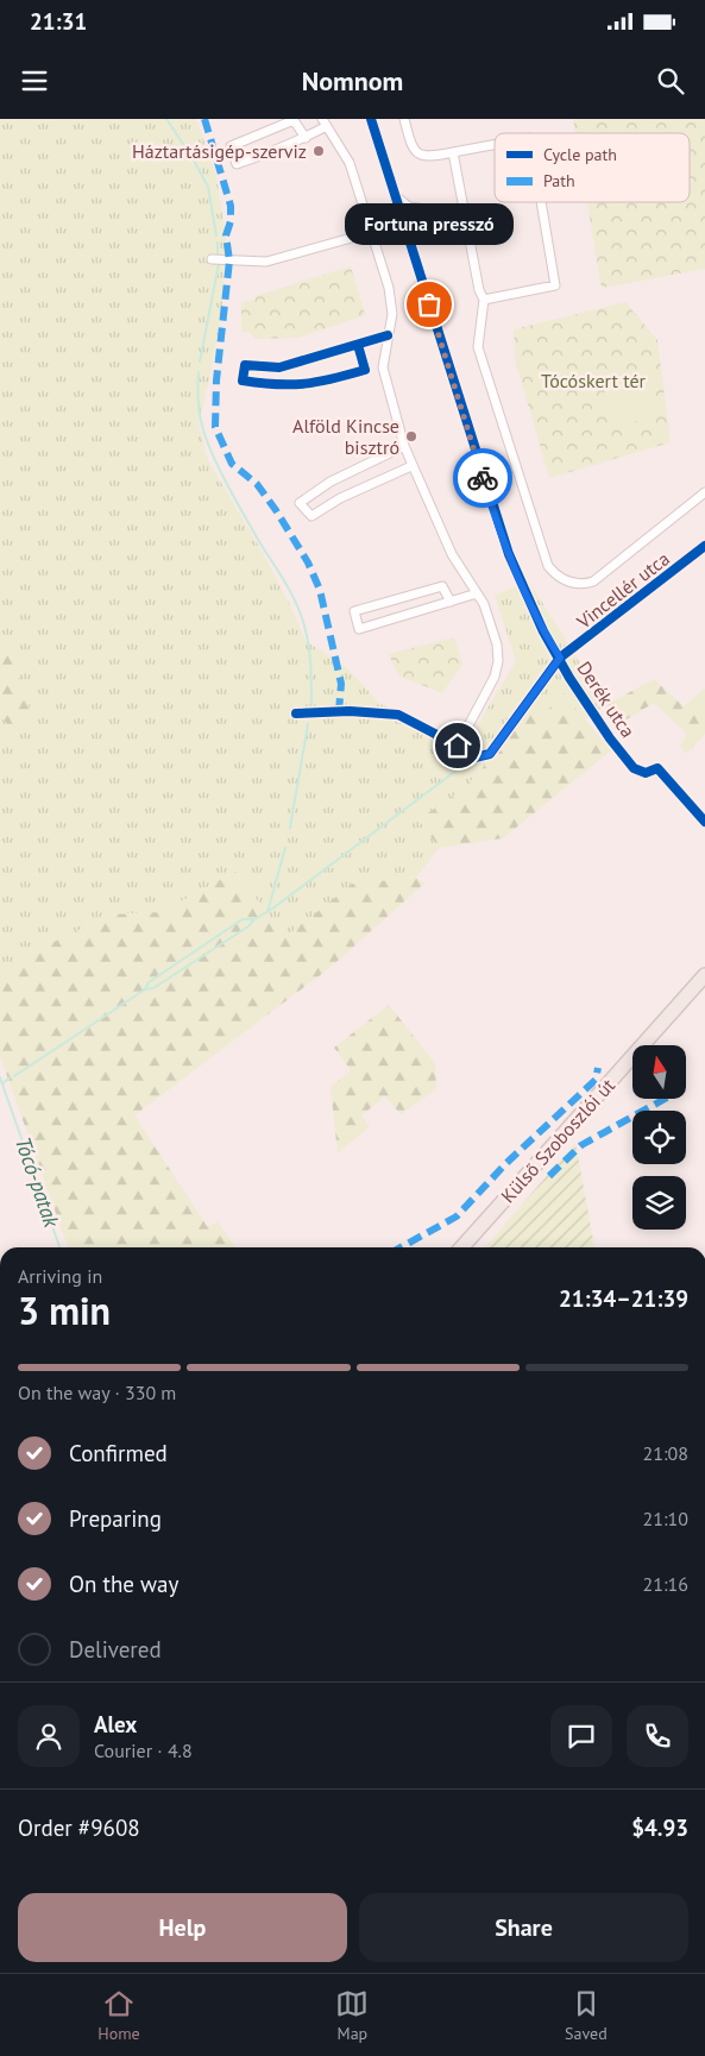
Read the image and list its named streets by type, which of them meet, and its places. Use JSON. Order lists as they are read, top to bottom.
{
  "streets": {
    "main road": ["Külső Szoboszlói út"],
    "street": ["Vincellér utca", "Derék utca"]
  },
  "crossings": [
    ["Vincellér utca", "Derék utca"]
  ],
  "water": ["Tócó-patak"],
  "parks": ["Tócóskert tér"],
  "places": ["Háztartásigép-szerviz", "Fortuna presszó", "Alföld Kincse bisztró"],
  "legend": ["Cycle path", "Path"],
  "north": "top",
  "page": {
    "status": "21:31",
    "header": "Nomnom",
    "bubble": "Fortuna presszó",
    "heading": ["3 min", "Arriving in", "21:34–21:39"],
    "panel": [
      "Alex",
      "Courier · 4.8",
      "Order #9608",
      "$4.93"
    ],
    "bar": "On the way · 330 m",
    "list": [
      ["Confirmed", "21:08"],
      ["Preparing", "21:10"],
      ["On the way", "21:16"],
      "Delivered"
    ],
    "buttons": ["Help", "Share"],
    "tabs": ["Home", "Map", "Saved"]
  }
}
